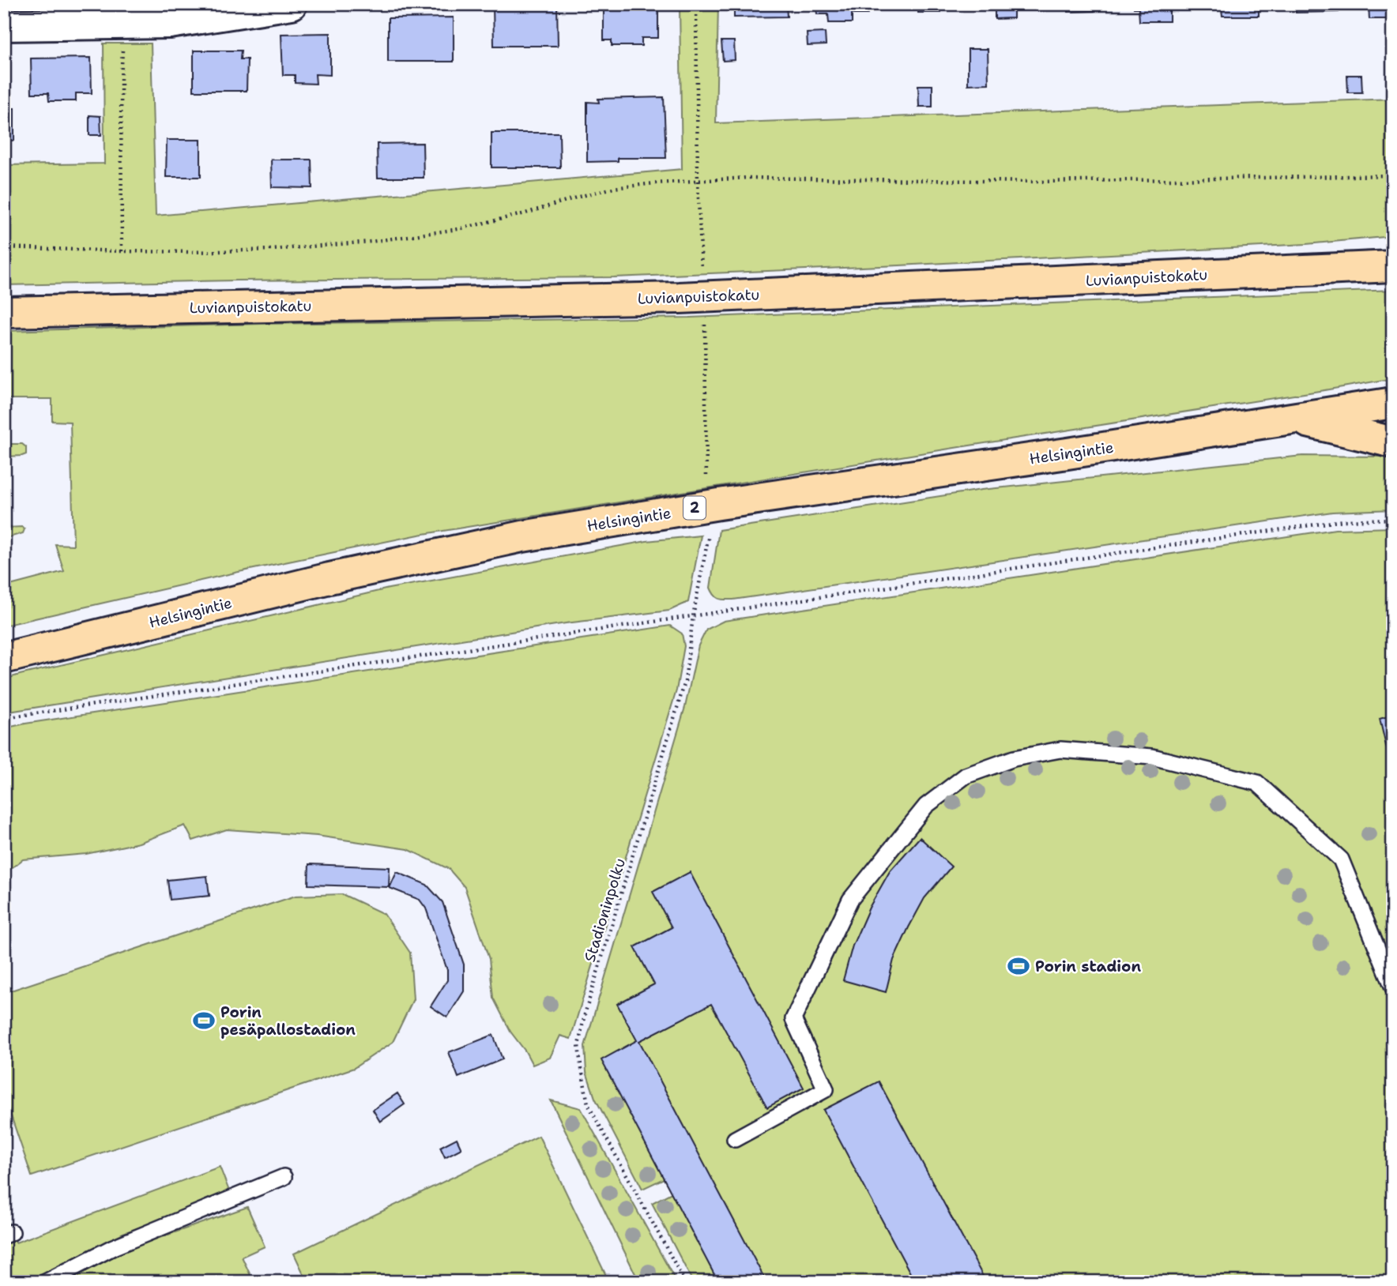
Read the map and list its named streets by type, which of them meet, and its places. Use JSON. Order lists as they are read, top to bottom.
{
  "streets": {
    "main road": ["Luvianpuistokatu", "Helsingintie", "2"],
    "path": ["Stadioninpolku"]
  },
  "places": {
    "sports": ["Porin stadion", "Porin pesäpallostadion"]
  }
}
